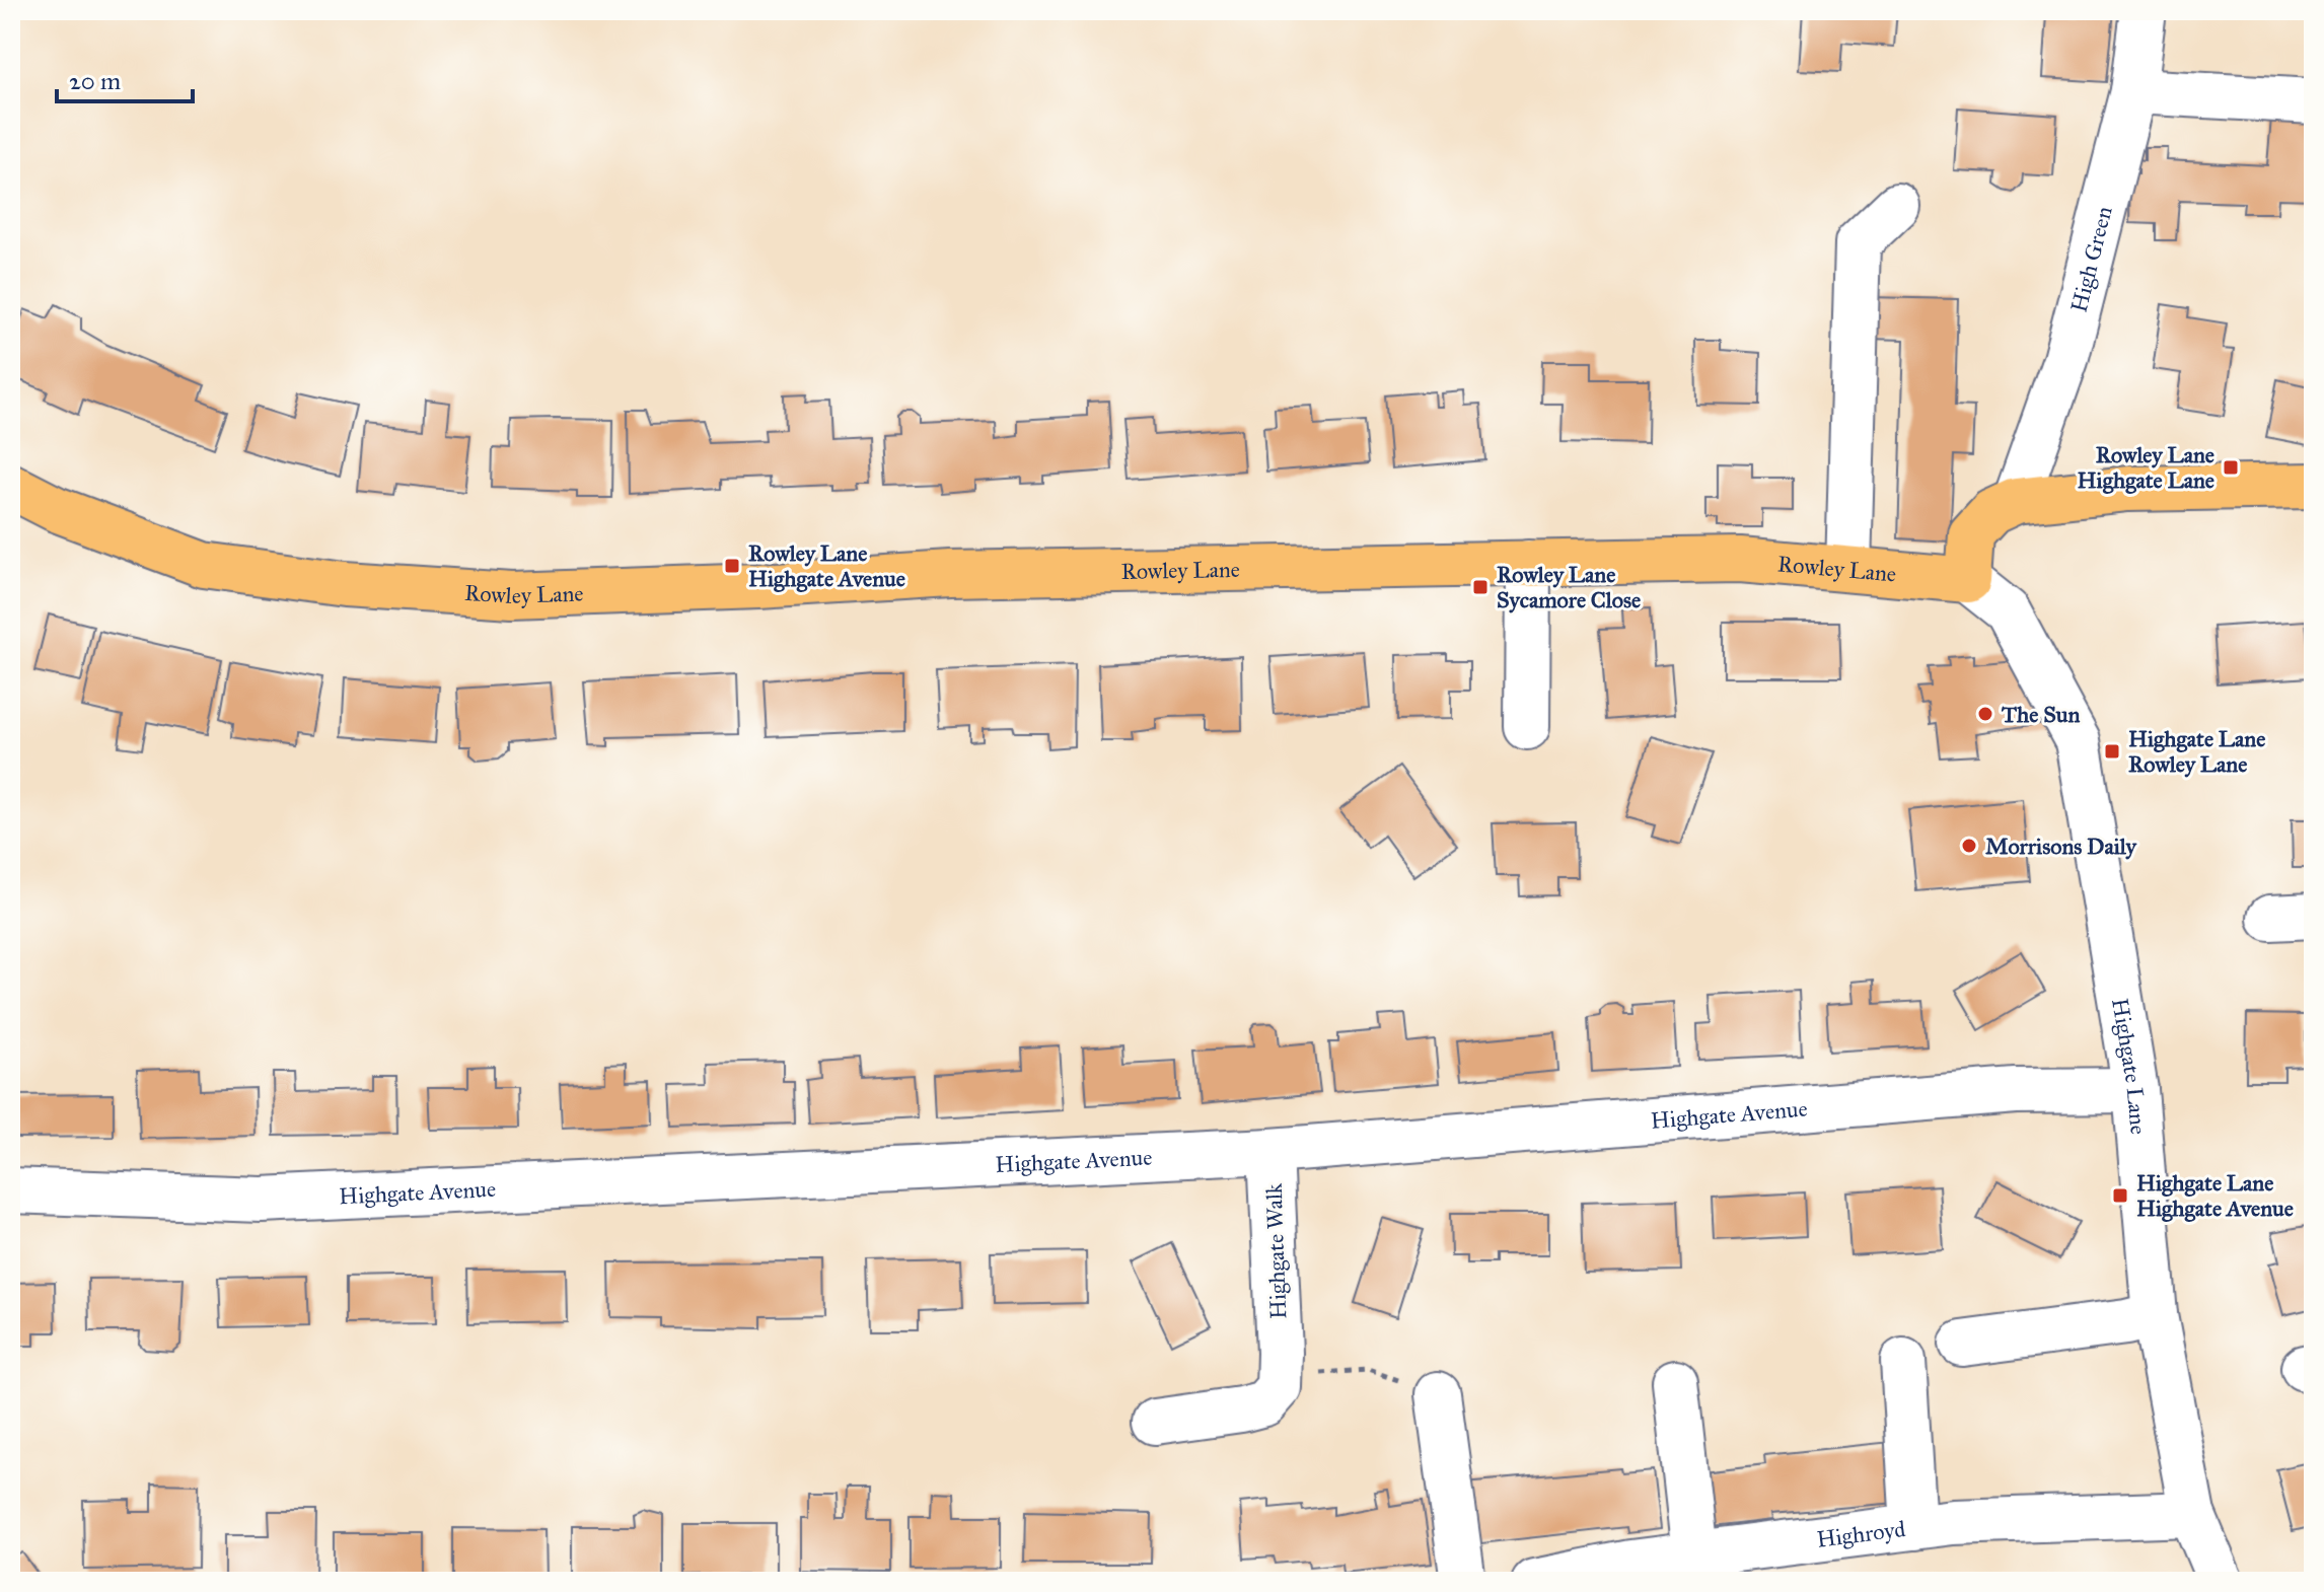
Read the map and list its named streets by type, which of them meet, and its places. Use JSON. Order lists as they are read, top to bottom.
{
  "streets": {
    "main road": ["Rowley Lane"],
    "street": [
      "High Green",
      "Highgate Lane",
      "Highgate Avenue",
      "Highgate Walk",
      "Highroyd"
    ]
  },
  "crossings": [
    ["Rowley Lane", "Highgate Lane"],
    ["Highgate Lane", "Highgate Avenue"],
    ["Highgate Lane", "Highroyd"],
    ["Highgate Avenue", "Highgate Walk"]
  ],
  "places": {
    "transit": [
      "Rowley Lane Highgate Lane",
      "Rowley Lane Highgate Avenue",
      "Rowley Lane Sycamore Close",
      "Highgate Lane Rowley Lane",
      "Highgate Lane Highgate Avenue"
    ],
    "other": ["The Sun", "Morrisons Daily"]
  },
  "scale_bar": "20 m"
}
